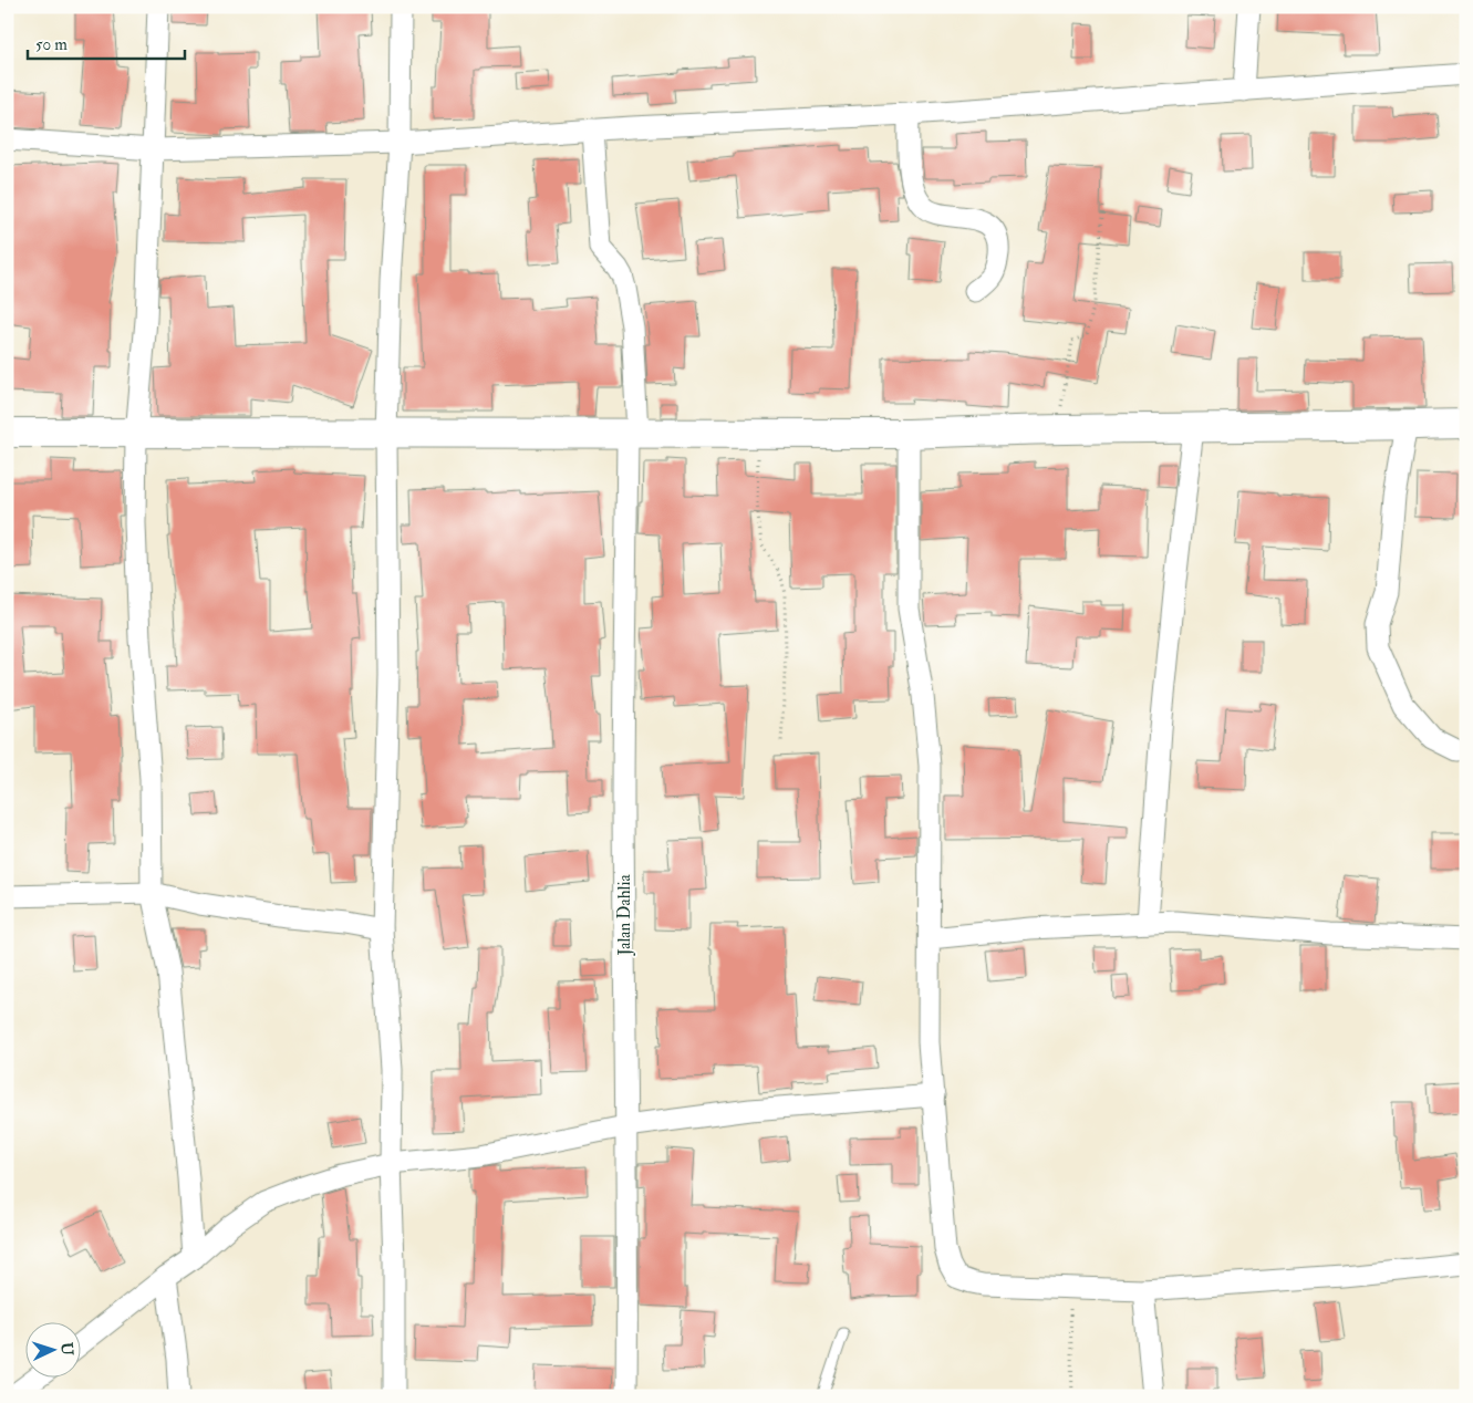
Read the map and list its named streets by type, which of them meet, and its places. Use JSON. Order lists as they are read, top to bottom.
{
  "streets": {
    "street": ["Jalan Dahlia"]
  },
  "scale_bar": "50 m",
  "north": "right"
}
